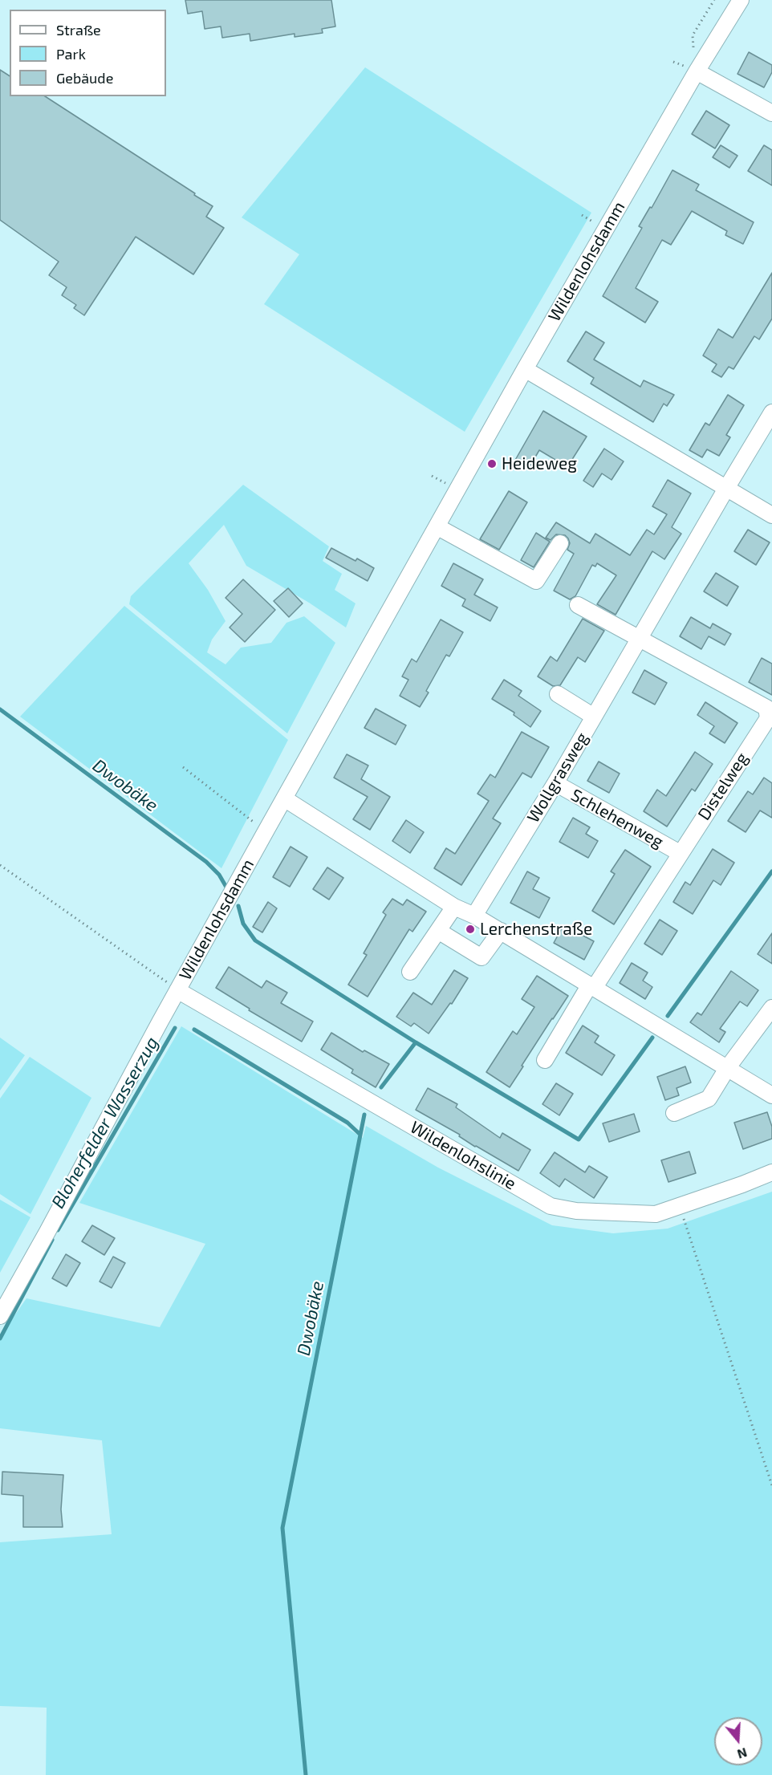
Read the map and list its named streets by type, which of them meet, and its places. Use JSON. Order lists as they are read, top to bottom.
{
  "streets": {
    "street": [
      "Wildenlohsdamm",
      "Wollgrasweg",
      "Distelweg",
      "Schlehenweg",
      "Wildenlohslinie"
    ]
  },
  "crossings": [
    ["Wildenlohsdamm", "Wildenlohslinie"],
    ["Wollgrasweg", "Distelweg"],
    ["Wollgrasweg", "Schlehenweg"],
    ["Distelweg", "Schlehenweg"]
  ],
  "water": ["Dwobäke", "Bloherfelder Wasserzug"],
  "places": ["Heideweg", "Lerchenstraße"],
  "legend": ["Straße", "Park", "Gebäude"],
  "north": "bottom"
}
